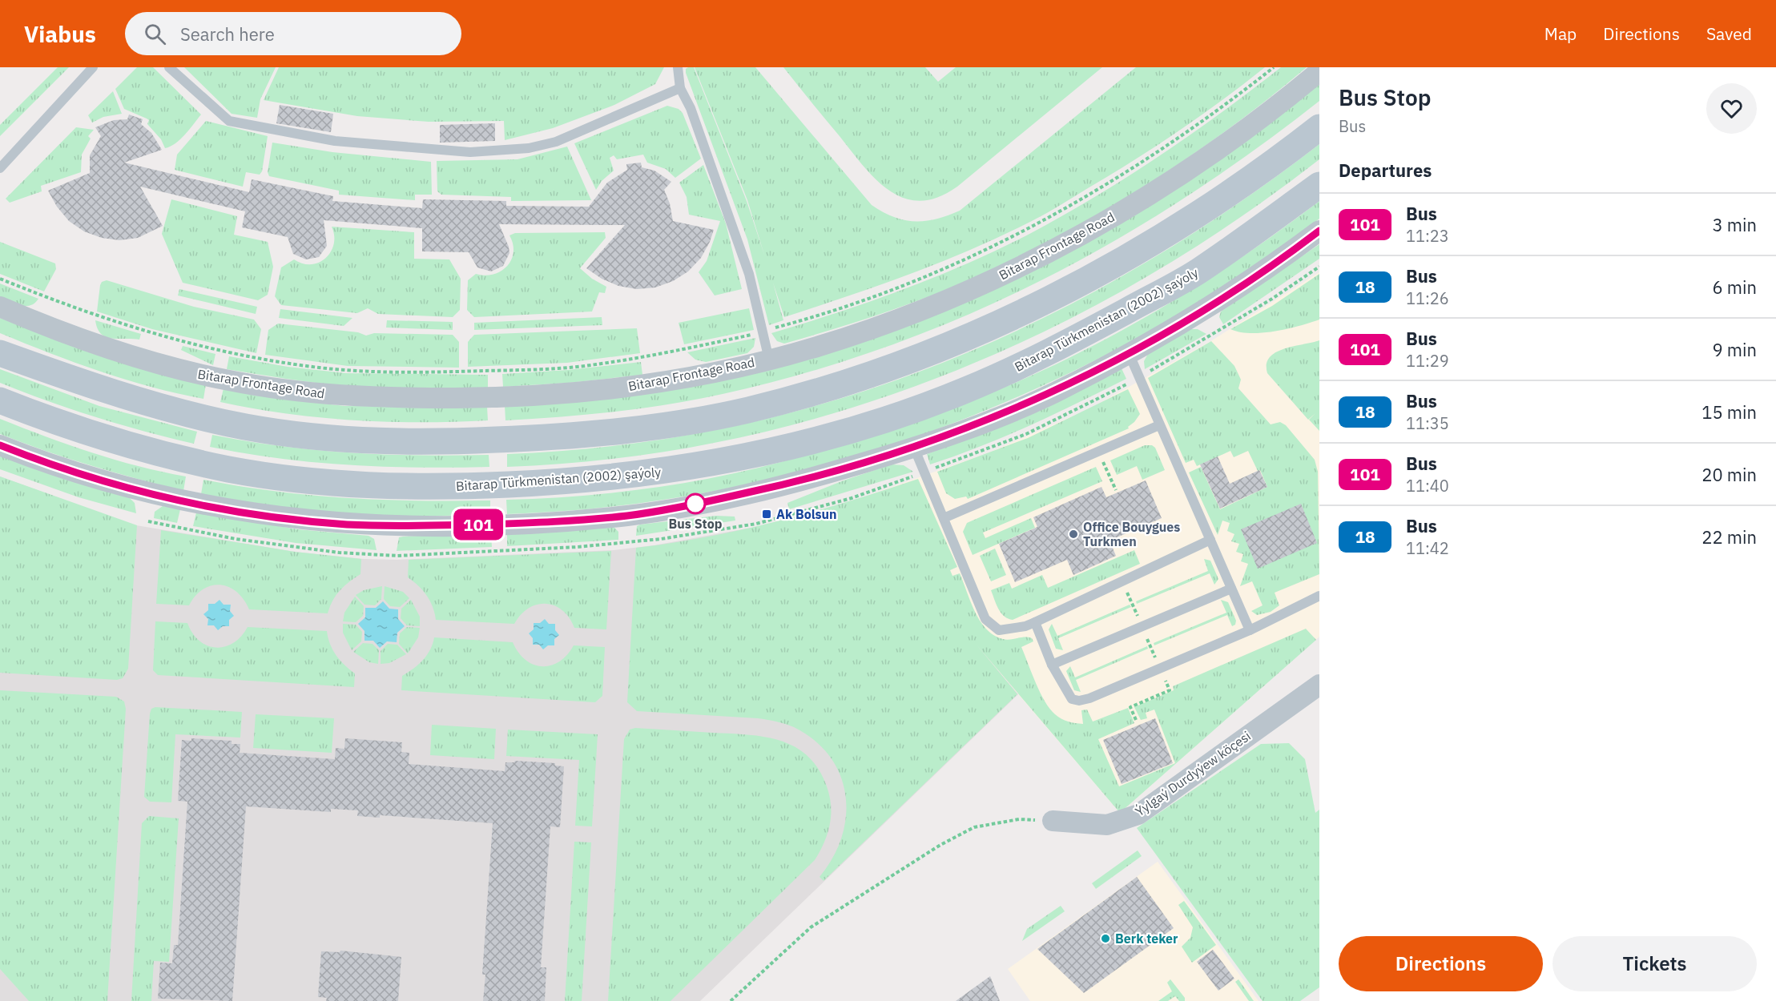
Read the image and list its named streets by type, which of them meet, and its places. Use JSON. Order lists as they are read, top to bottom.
{
  "streets": {
    "main road": ["Bitarap Türkmenistan (2002) şaýoly"],
    "street": ["Bitarap Frontage Road", "Ýylgaý Durdyýew köçesi"]
  },
  "places": {
    "other": ["Bus Stop", "Office Bouygues Turkmen", "Berk teker"],
    "transit": ["Ak Bolsun"]
  },
  "lines": ["bus line 101"],
  "page": {
    "header": "Viabus",
    "search": "Search here",
    "nav": ["Map", "Directions", "Saved"],
    "on_map": "101",
    "heading": [
      ["Bus Stop", "Bus"],
      "Departures"
    ],
    "list": [
      {
        "mark": "101",
        "name": "Bus",
        "note": "11:23",
        "value": "3 min"
      },
      {
        "mark": "18",
        "name": "Bus",
        "note": "11:26",
        "value": "6 min"
      },
      {
        "mark": "101",
        "name": "Bus",
        "note": "11:29",
        "value": "9 min"
      },
      {
        "mark": "18",
        "name": "Bus",
        "note": "11:35",
        "value": "15 min"
      },
      {
        "mark": "101",
        "name": "Bus",
        "note": "11:40",
        "value": "20 min"
      },
      {
        "mark": "18",
        "name": "Bus",
        "note": "11:42",
        "value": "22 min"
      }
    ],
    "buttons": ["Directions", "Tickets"]
  }
}
